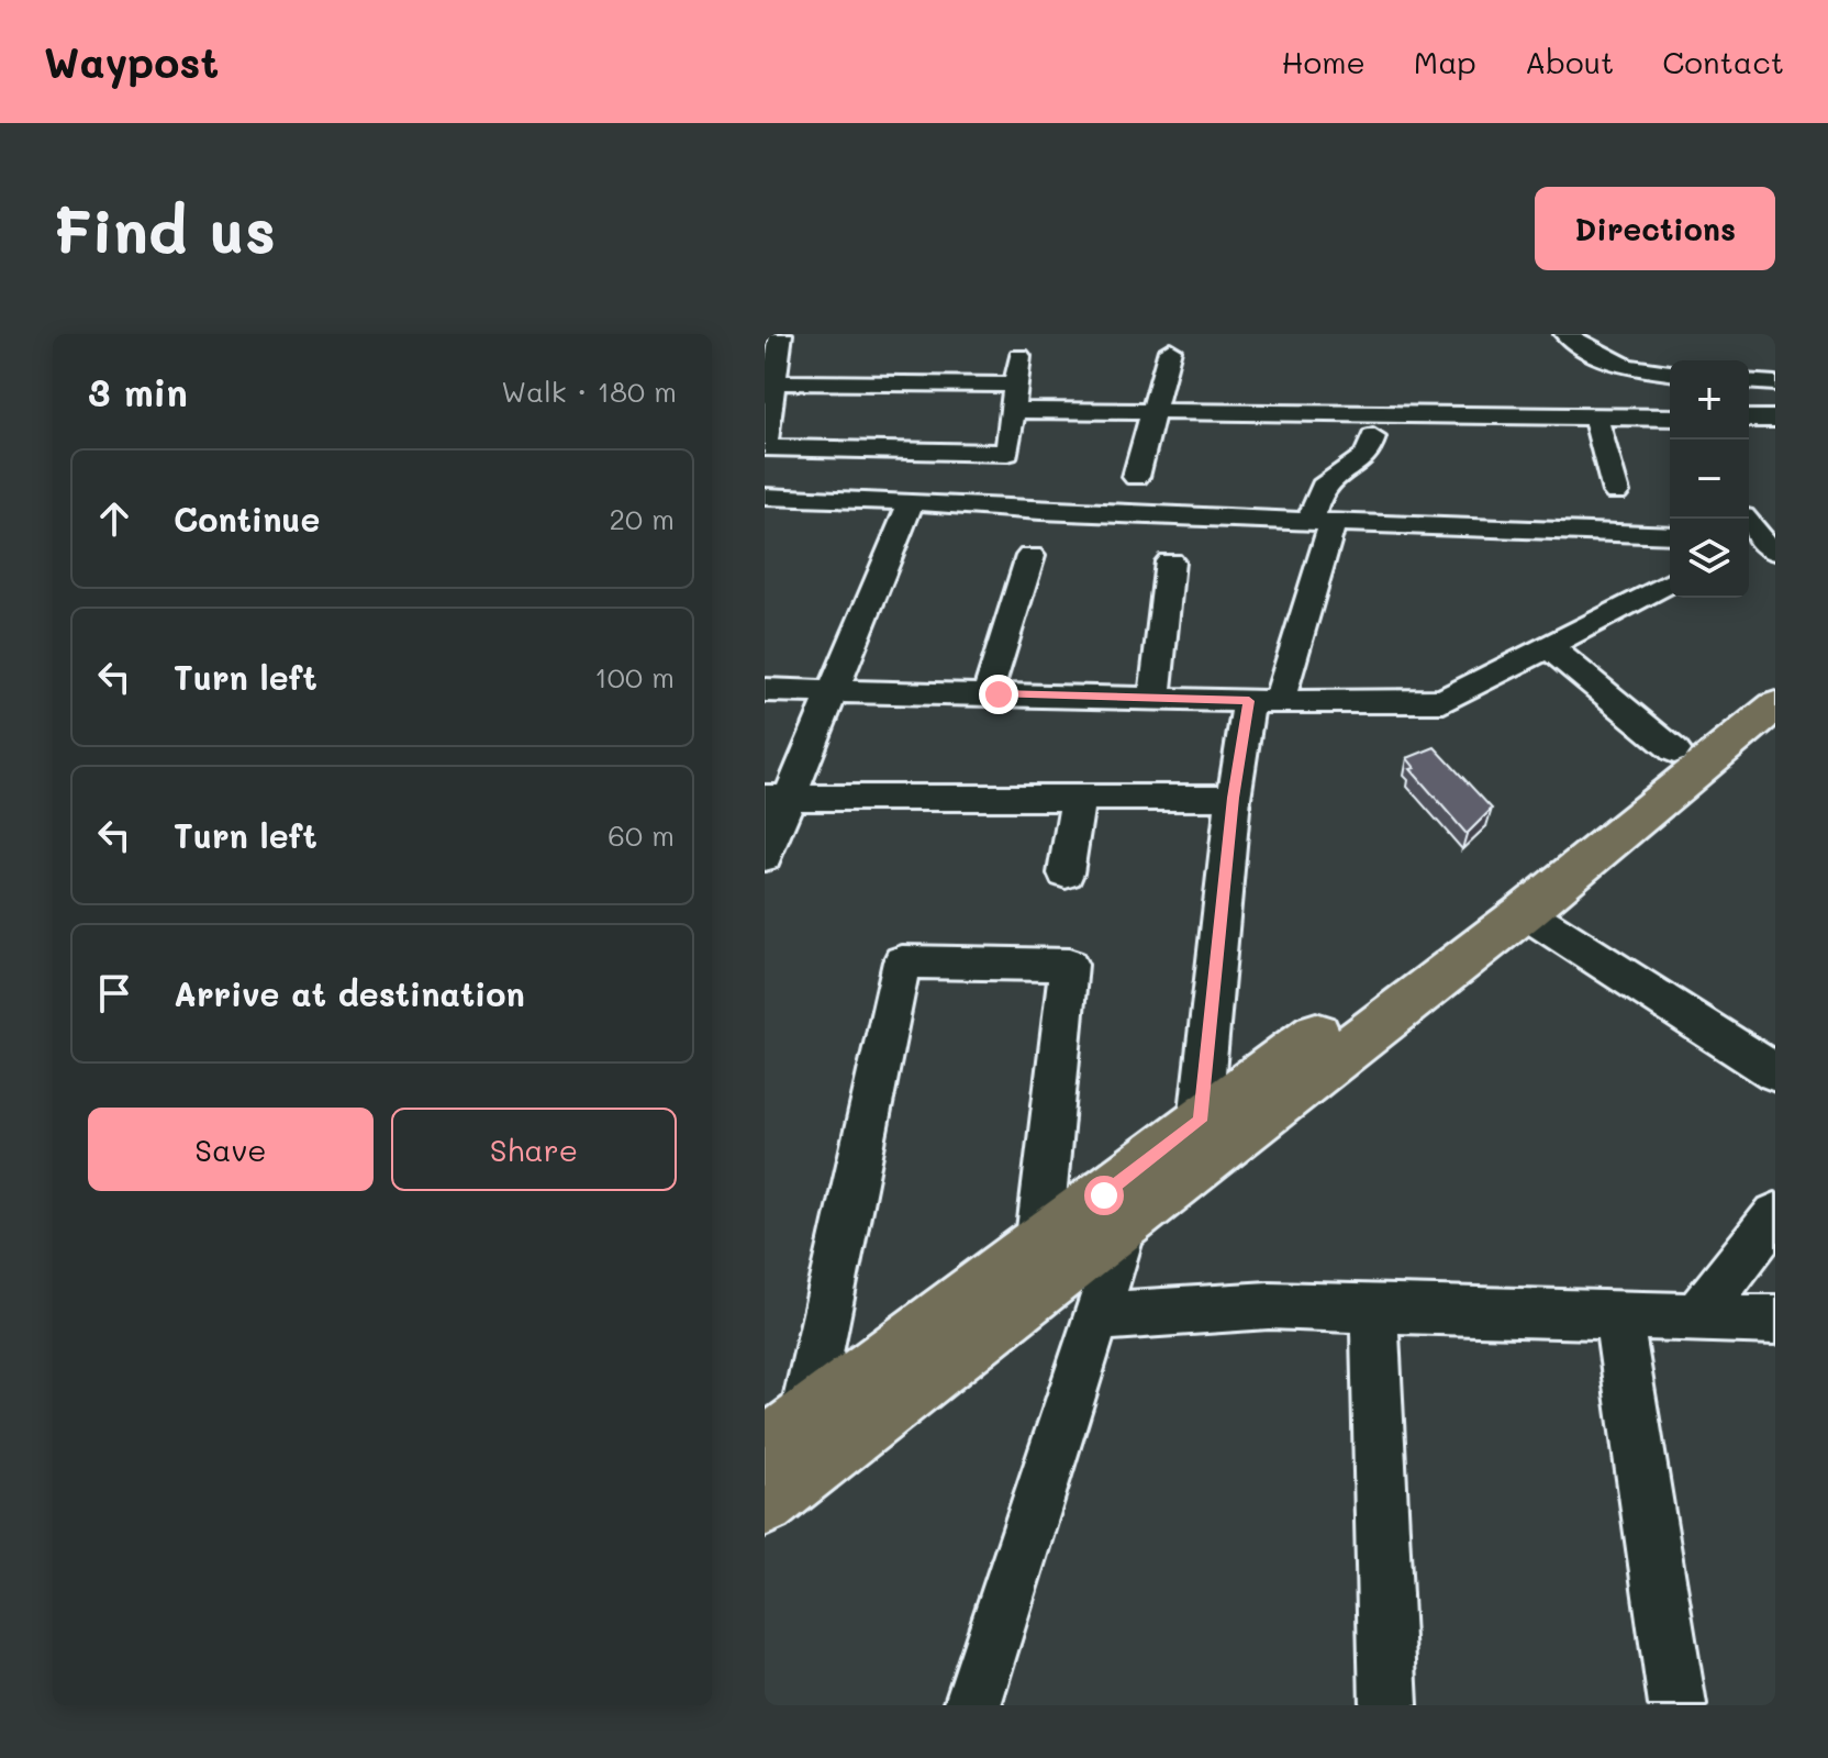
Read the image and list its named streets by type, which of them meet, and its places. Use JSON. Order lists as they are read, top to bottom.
{
  "page": {
    "header": "Waypost",
    "nav": [
      "Home",
      "Map",
      "About",
      "Contact"
    ],
    "buttons": [
      "Directions",
      ["Save", "Share"]
    ],
    "title": "Find us",
    "heading": ["3 min", "Walk · 180 m"],
    "map_buttons": ["+", "−"],
    "list": [
      ["Continue", "20 m"],
      ["Turn left", "100 m"],
      ["Turn left", "60 m"],
      "Arrive at destination"
    ]
  }
}
